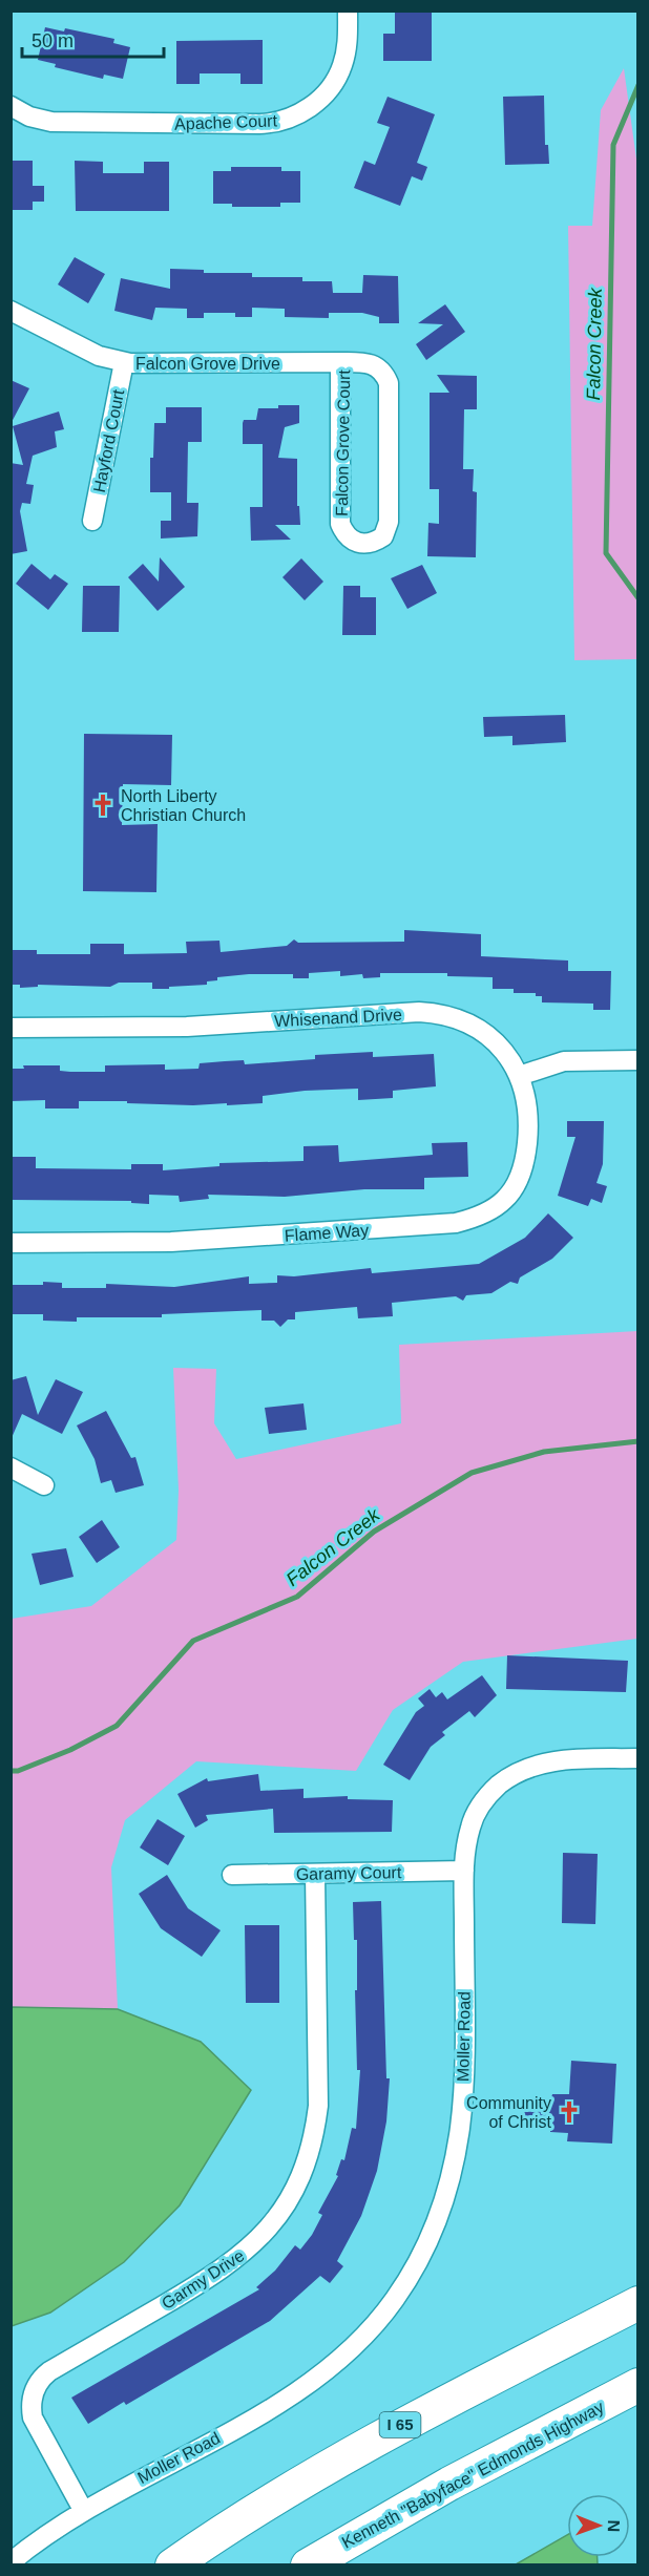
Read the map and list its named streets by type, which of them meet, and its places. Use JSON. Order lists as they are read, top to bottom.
{
  "streets": {
    "highway": ["I 65", "Kenneth \"Babyface\" Edmonds Highway"],
    "street": [
      "Apache Court",
      "Falcon Grove Drive",
      "Hayford Court",
      "Falcon Grove Court",
      "Whisenand Drive",
      "Flame Way",
      "Garamy Court",
      "Moller Road",
      "Garmy Drive"
    ]
  },
  "crossings": [
    ["Falcon Grove Drive", "Hayford Court"],
    ["Falcon Grove Drive", "Falcon Grove Court"],
    ["Whisenand Drive", "Flame Way"],
    ["Garamy Court", "Moller Road"],
    ["Garamy Court", "Garmy Drive"],
    ["Moller Road", "Garmy Drive"]
  ],
  "water": ["Falcon Creek"],
  "places": {
    "church": ["North Liberty Christian Church", "Community of Christ"]
  },
  "scale_bar": "50 m",
  "north": "right"
}
